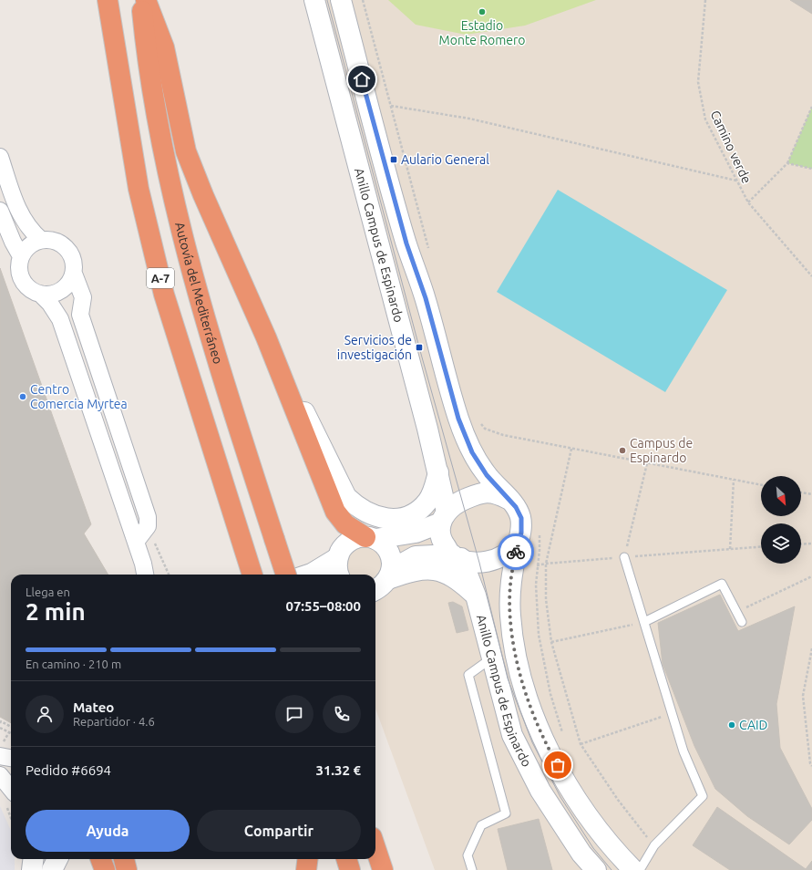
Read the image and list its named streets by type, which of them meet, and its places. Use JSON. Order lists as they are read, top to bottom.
{
  "streets": {
    "highway": ["A-7", "Autovía del Mediterráneo"],
    "main road": ["Anillo Campus de Espinardo"],
    "path": ["Camino verde"]
  },
  "places": {
    "other": [
      "Estadio Monte Romero",
      "Centro Comercia Myrtea",
      "Campus de Espinardo",
      "CAID"
    ],
    "transit": ["Aulario General", "Servicios de investigación"]
  },
  "north": "bottom right",
  "page": {
    "heading": ["2 min", "Llega en", "07:55–08:00"],
    "panel": [
      "Mateo",
      "Repartidor · 4.6",
      "Pedido #6694",
      "31.32 €"
    ],
    "bar": "En camino · 210 m",
    "buttons": ["Ayuda", "Compartir"]
  }
}
